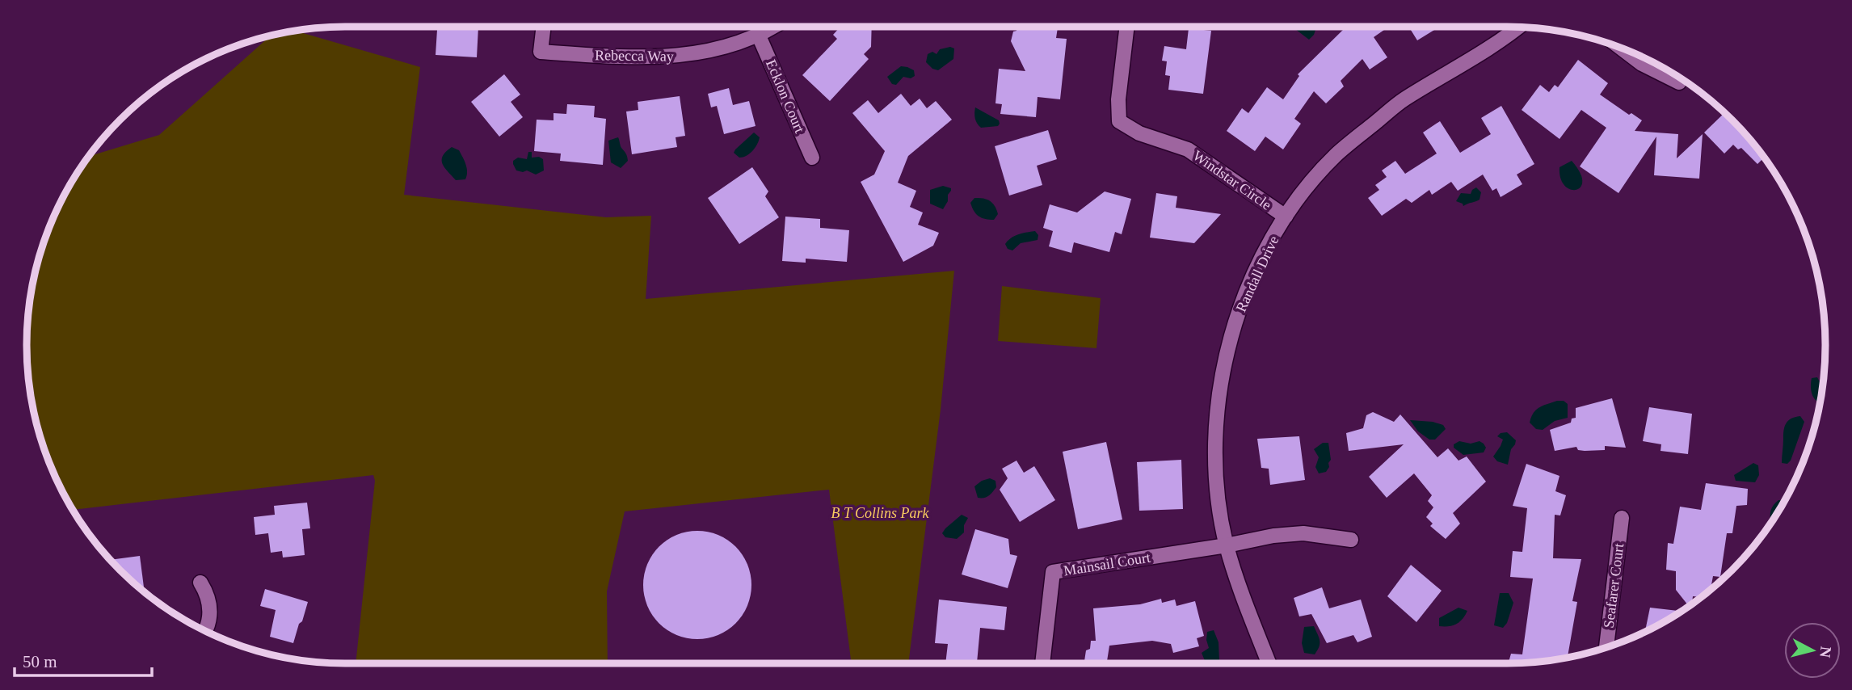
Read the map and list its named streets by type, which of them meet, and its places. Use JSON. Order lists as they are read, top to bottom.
{
  "streets": {
    "street": [
      "Rebecca Way",
      "Ecklon Court",
      "Windstar Circle",
      "Randall Drive",
      "Mainsail Court",
      "Seafarer Court"
    ]
  },
  "crossings": [
    ["Rebecca Way", "Ecklon Court"],
    ["Windstar Circle", "Randall Drive"],
    ["Randall Drive", "Mainsail Court"]
  ],
  "parks": ["B T Collins Park"],
  "scale_bar": "50 m",
  "north": "right"
}
